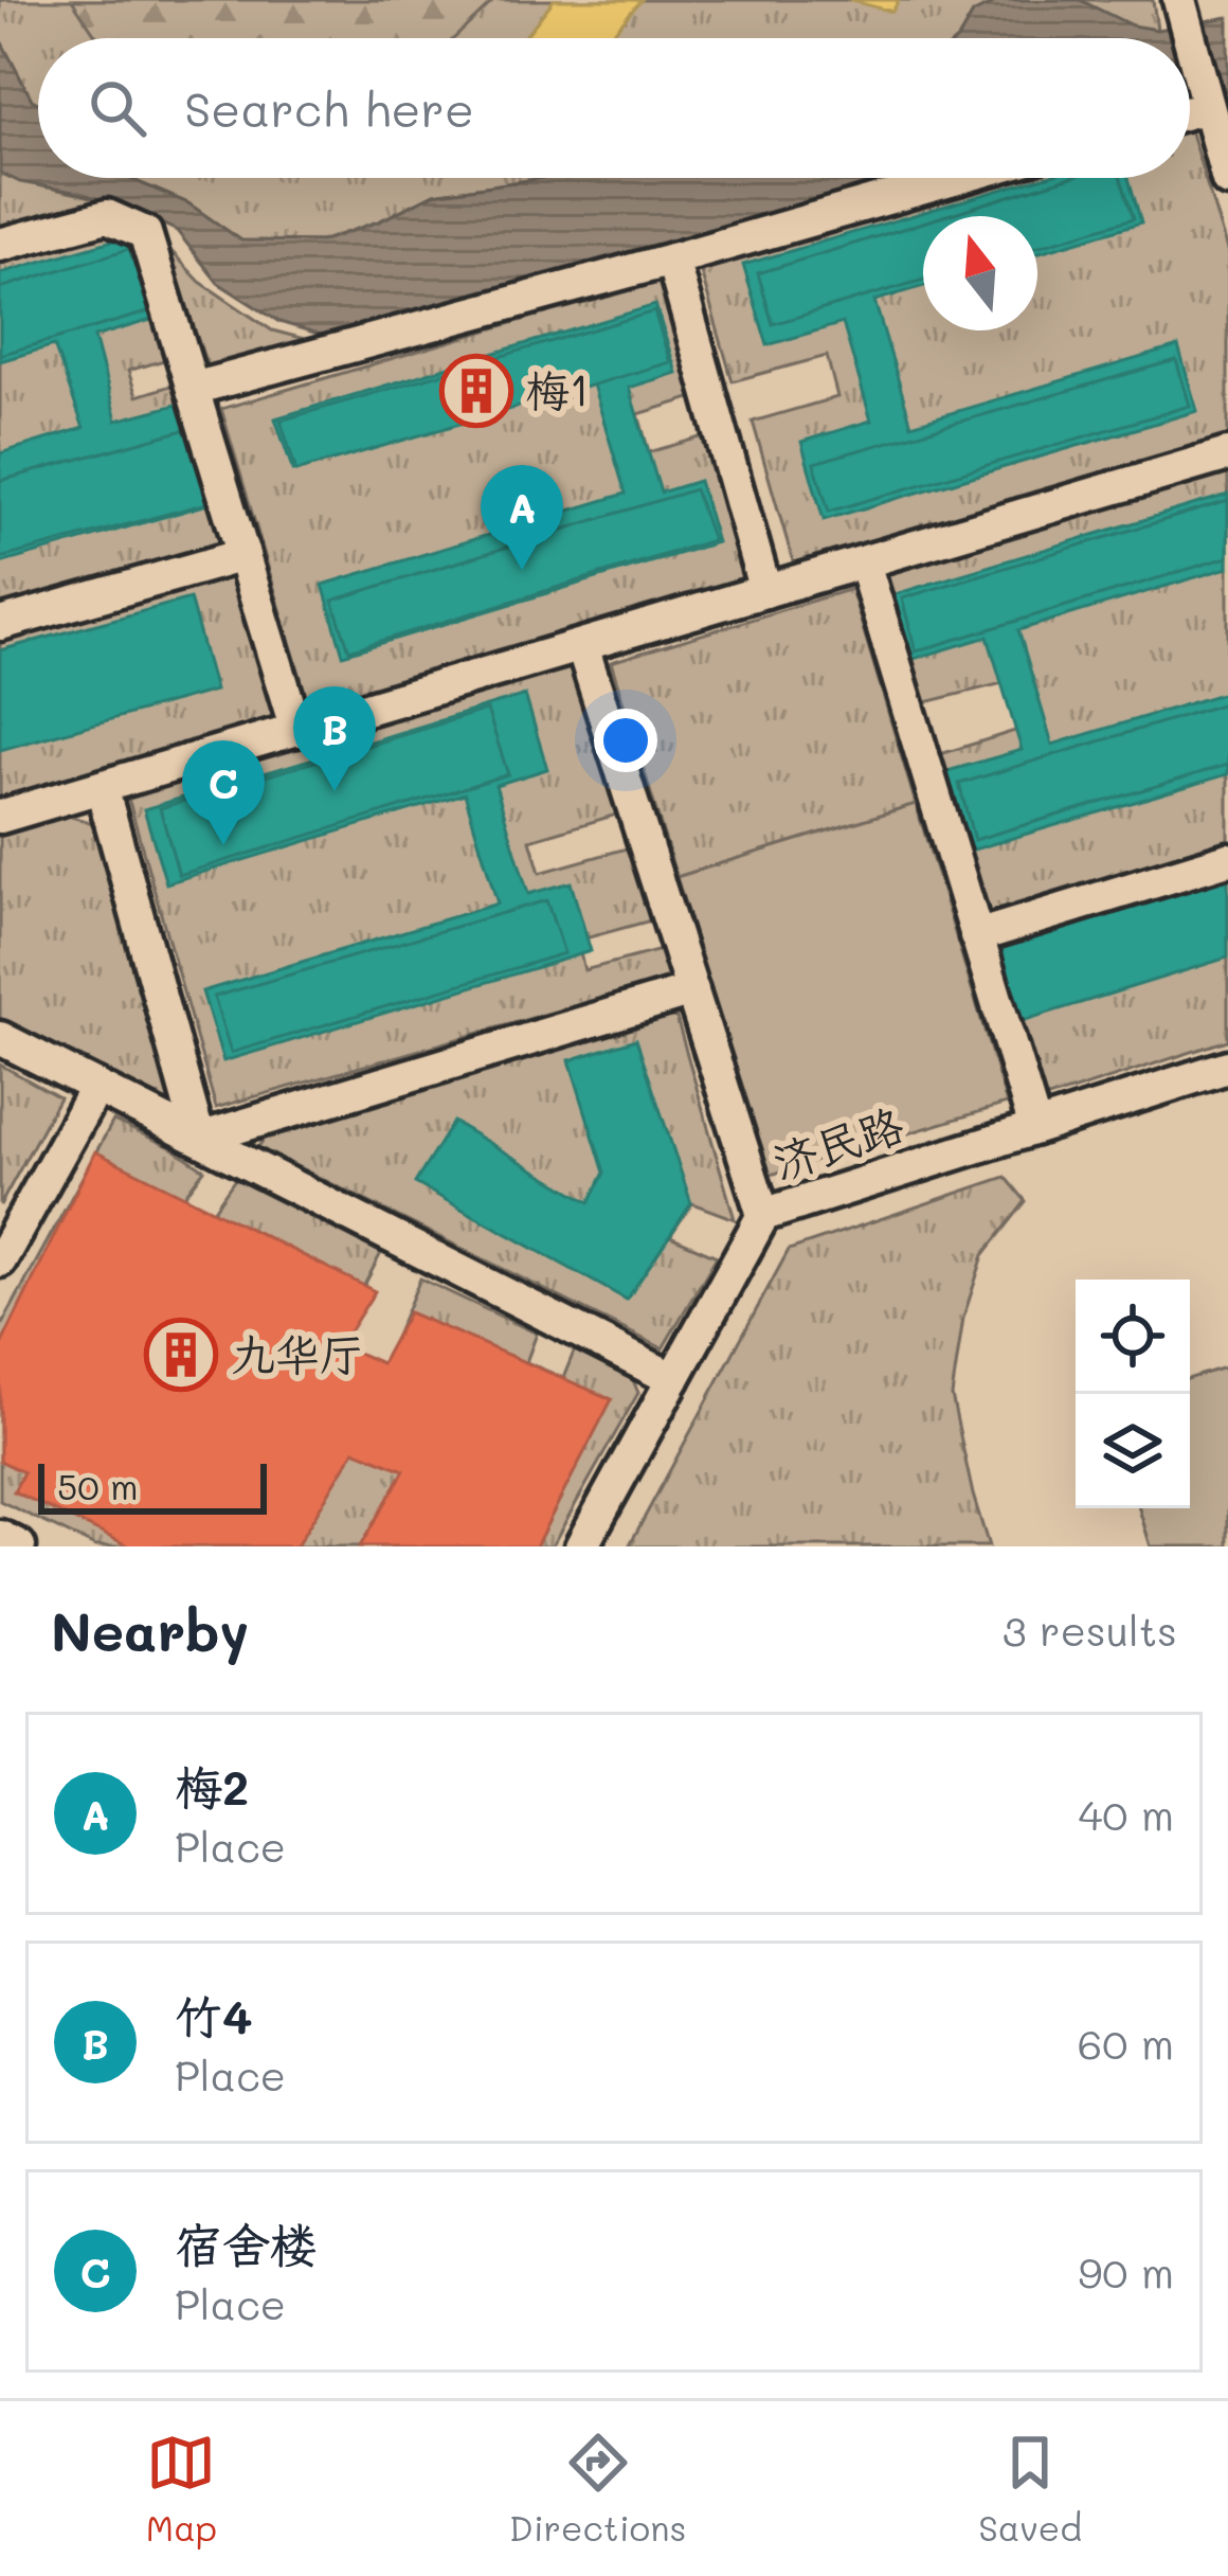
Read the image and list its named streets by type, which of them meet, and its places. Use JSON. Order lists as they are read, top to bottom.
{
  "streets": {
    "street": ["济民路"]
  },
  "places": {
    "building": ["梅1", "九华厅"]
  },
  "scale_bar": "50 m",
  "north": "top",
  "page": {
    "search": "Search here",
    "pins": ["A", "B", "C"],
    "scale": "50 m",
    "heading": ["Nearby", "3 results"],
    "list": [
      {
        "mark": "A",
        "name": "梅2",
        "note": "Place",
        "value": "40 m"
      },
      {
        "mark": "B",
        "name": "竹4",
        "note": "Place",
        "value": "60 m"
      },
      {
        "mark": "C",
        "name": "宿舍楼",
        "note": "Place",
        "value": "90 m"
      }
    ],
    "nav": ["Map", "Directions", "Saved"]
  }
}
